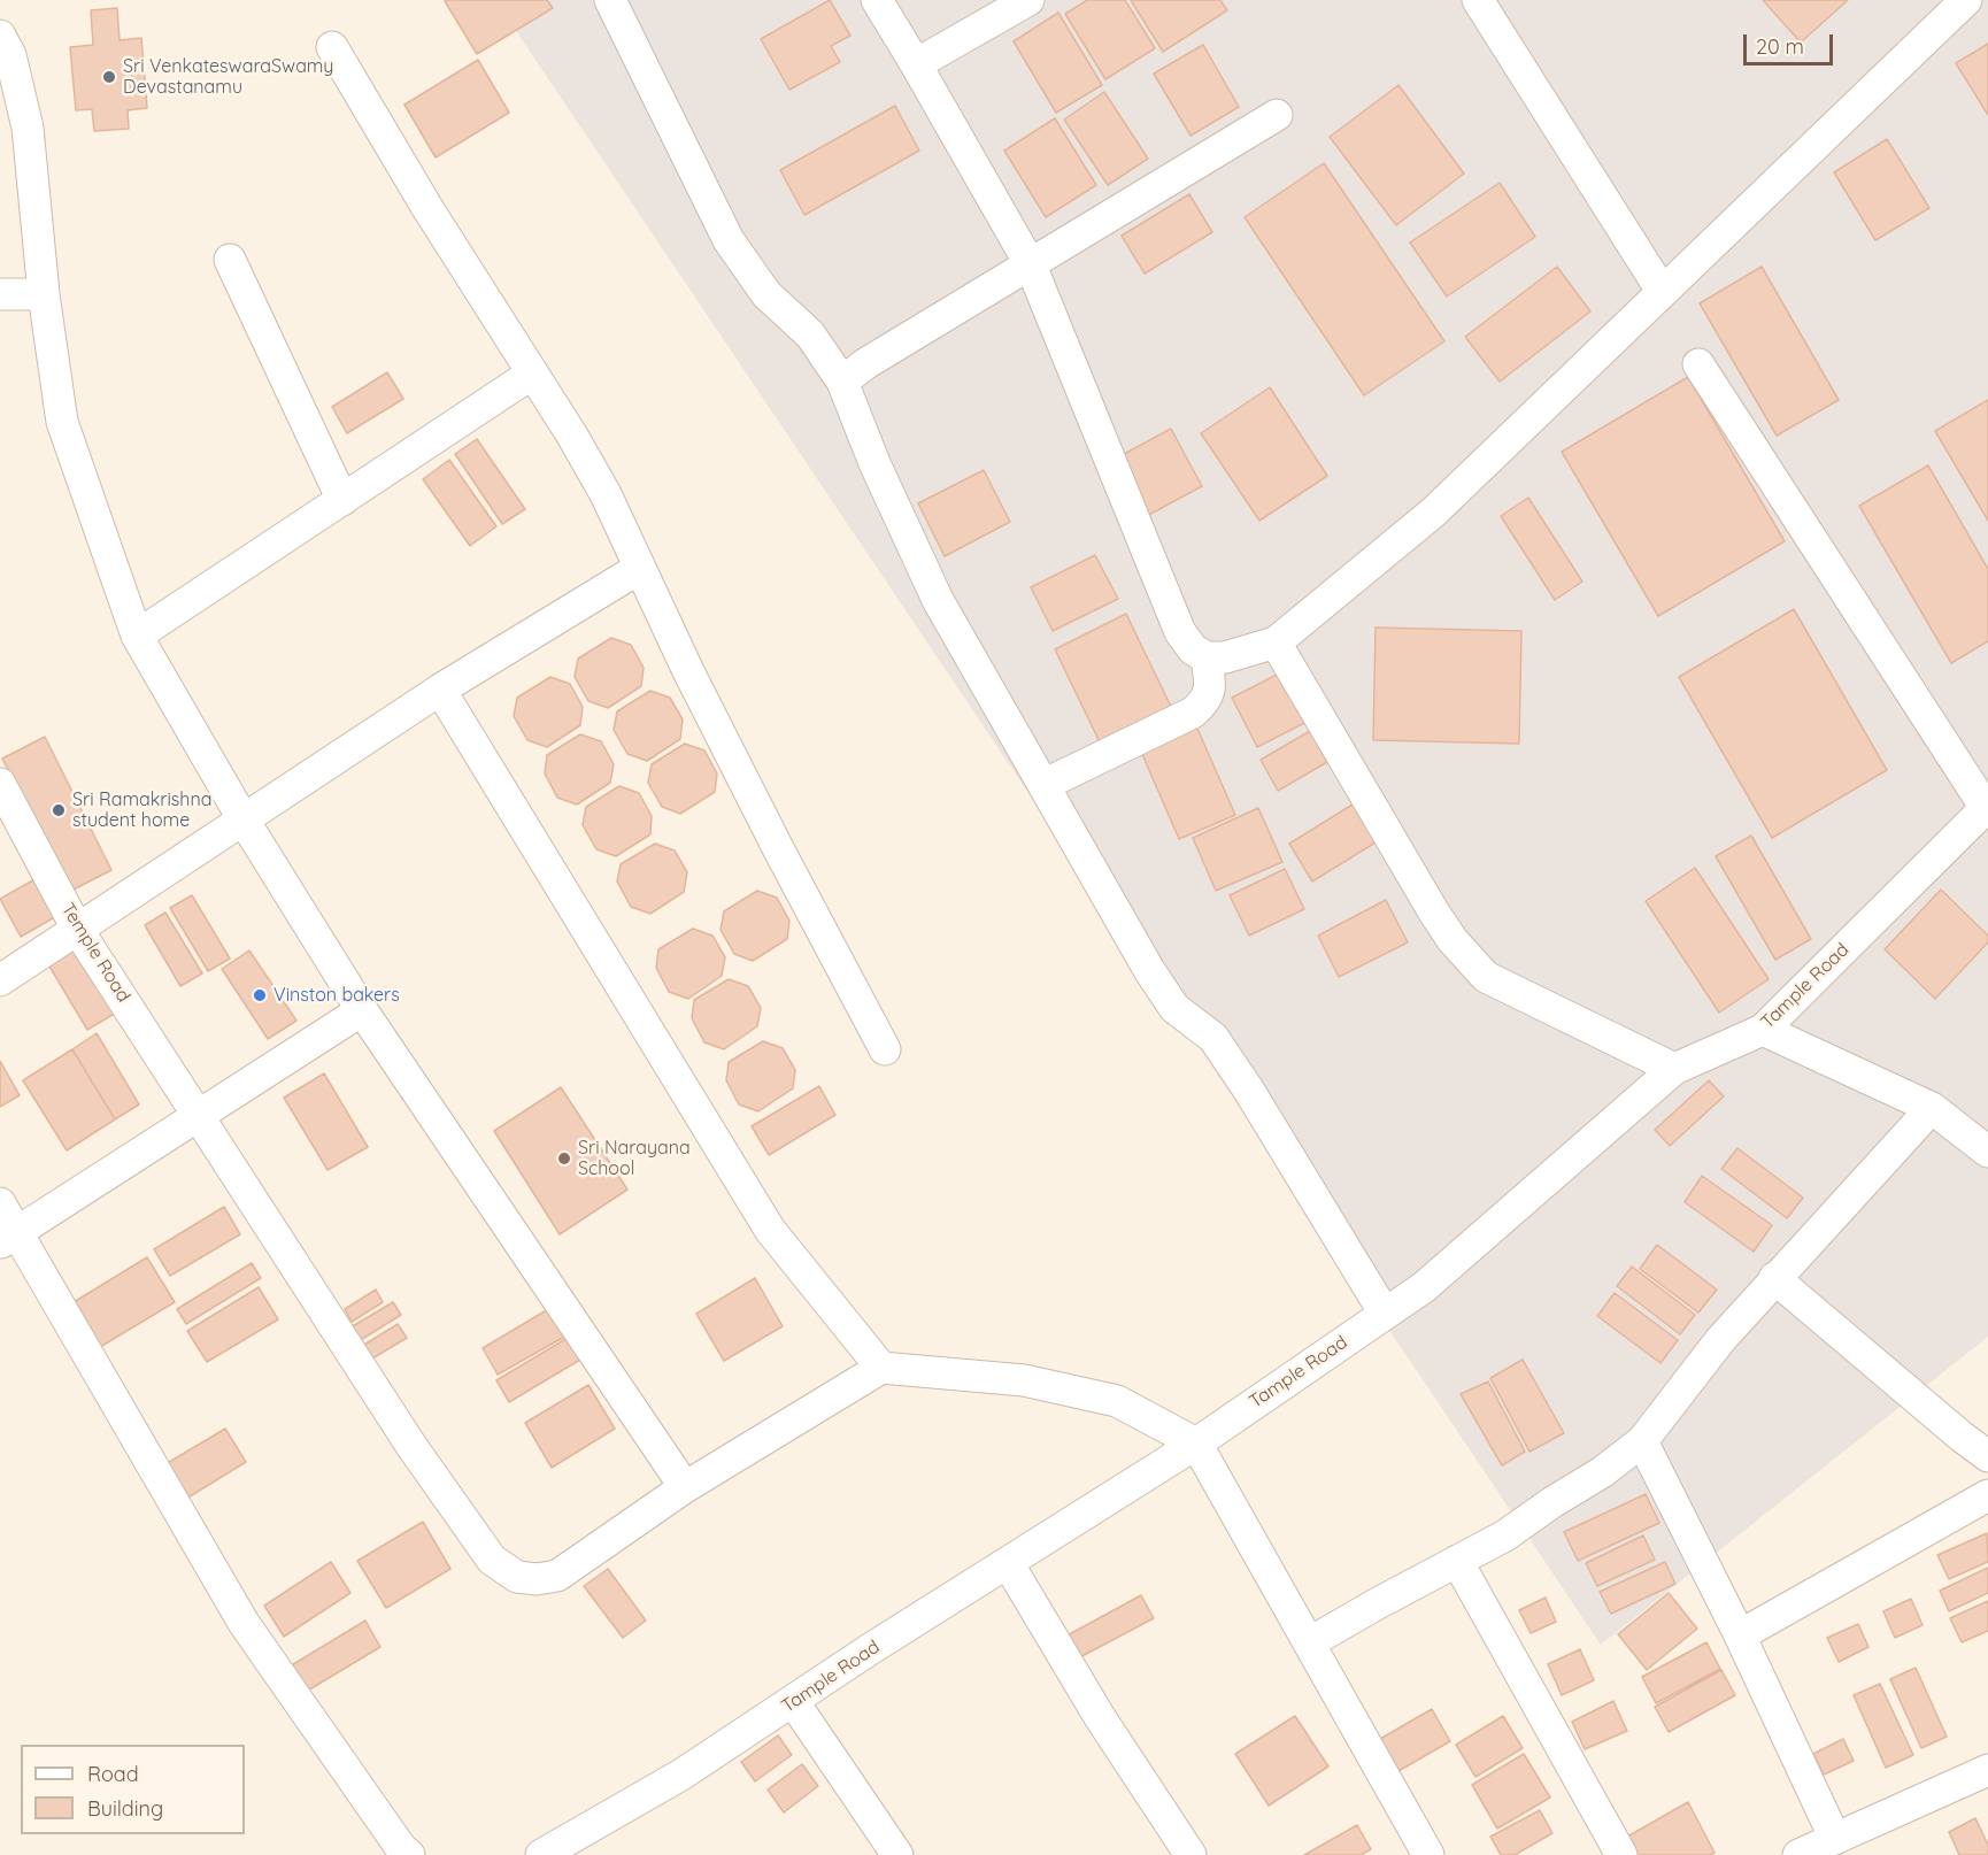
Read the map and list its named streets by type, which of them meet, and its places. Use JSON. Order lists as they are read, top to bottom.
{
  "streets": {
    "street": ["Temple Road", "Tample Road"]
  },
  "places": [
    "Sri VenkateswaraSwamy Devastanamu",
    "Sri Ramakrishna student home",
    "Vinston bakers",
    "Sri Narayana School"
  ],
  "legend": ["Road", "Building"],
  "scale_bar": "20 m"
}
